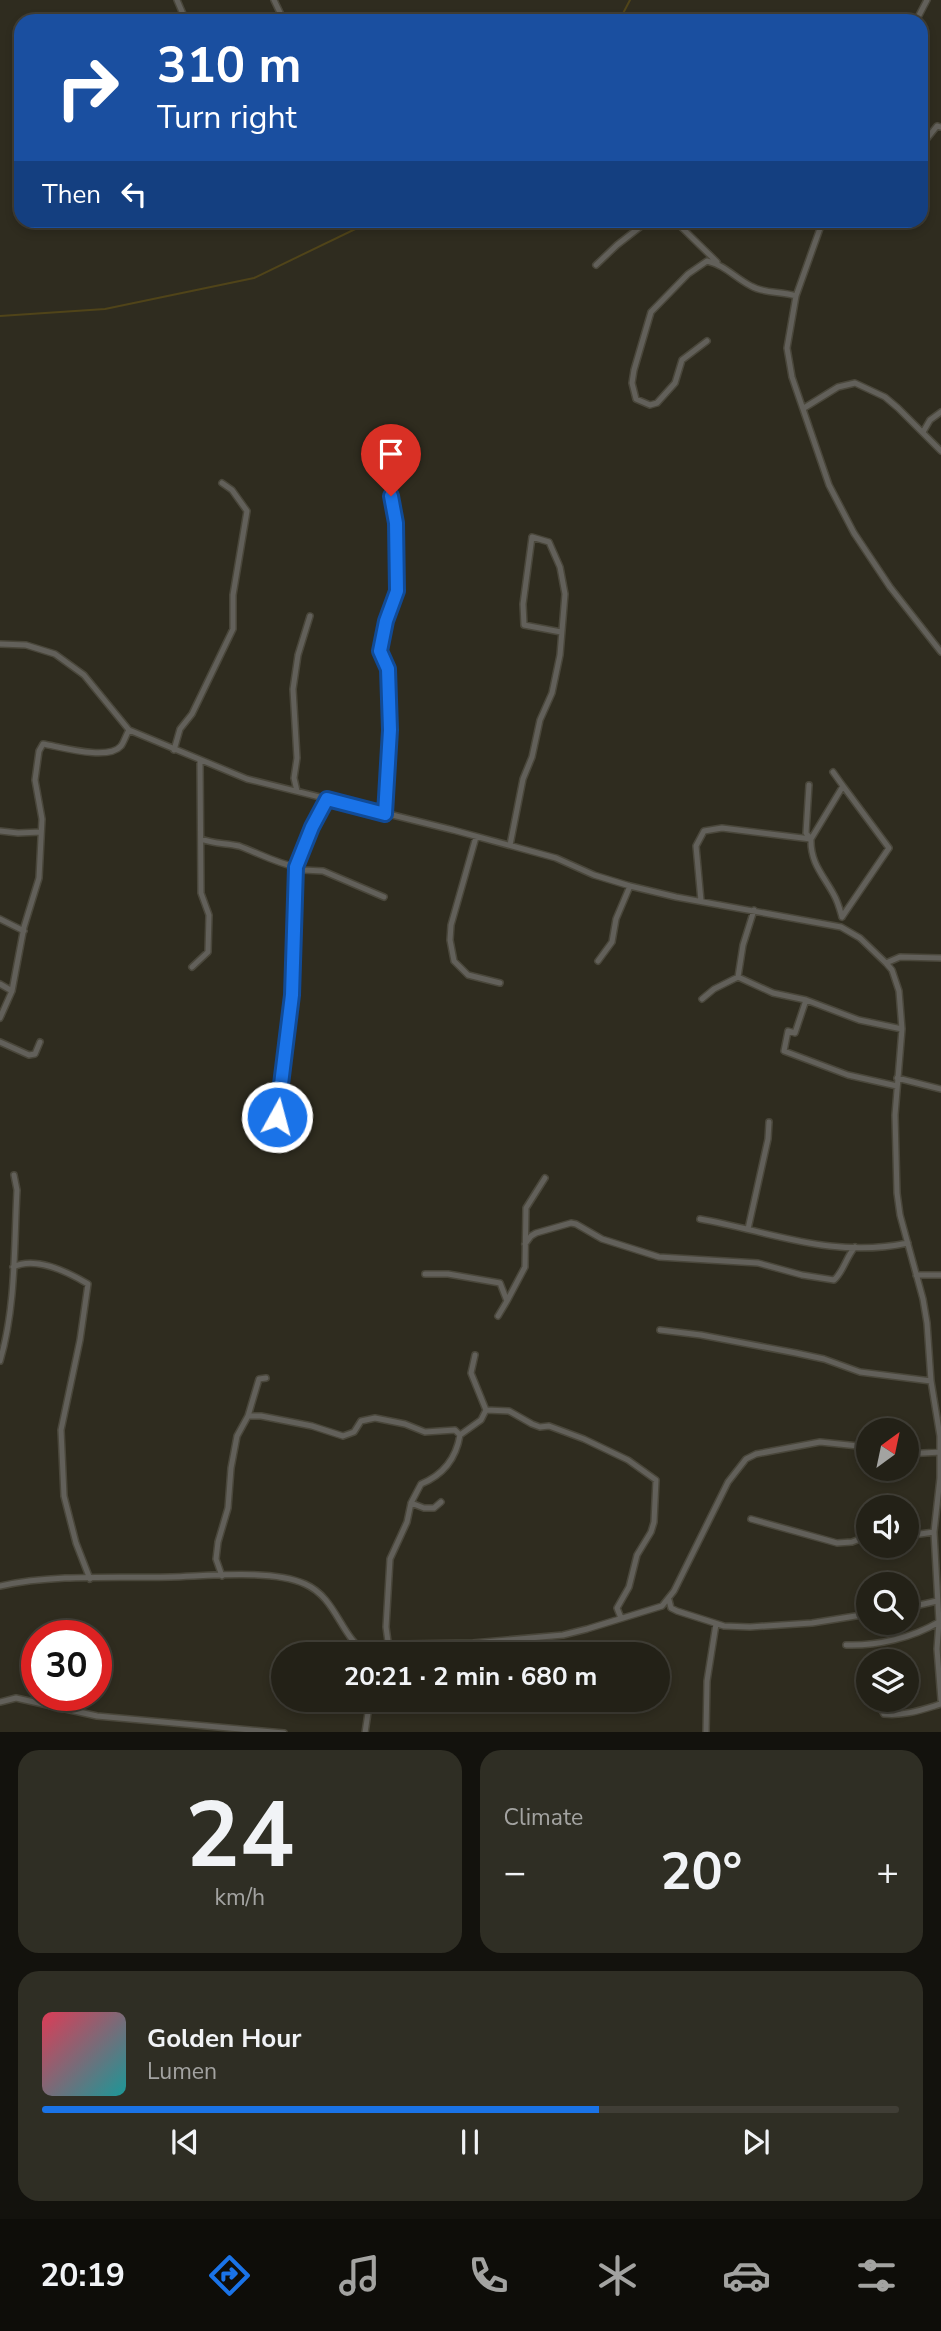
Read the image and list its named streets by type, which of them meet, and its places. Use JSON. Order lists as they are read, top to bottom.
{
  "north": "top right",
  "page": {
    "turn": ["310 m", "Turn right"],
    "then": "Then",
    "limit": "30",
    "trip": "20:21 · 2 min · 680 m",
    "tile": [
      ["24", "km/h"],
      "Climate"
    ],
    "heat": ["−", "20°", "+"],
    "song": ["Golden Hour", "Lumen"],
    "tabs": "20:19"
  }
}
